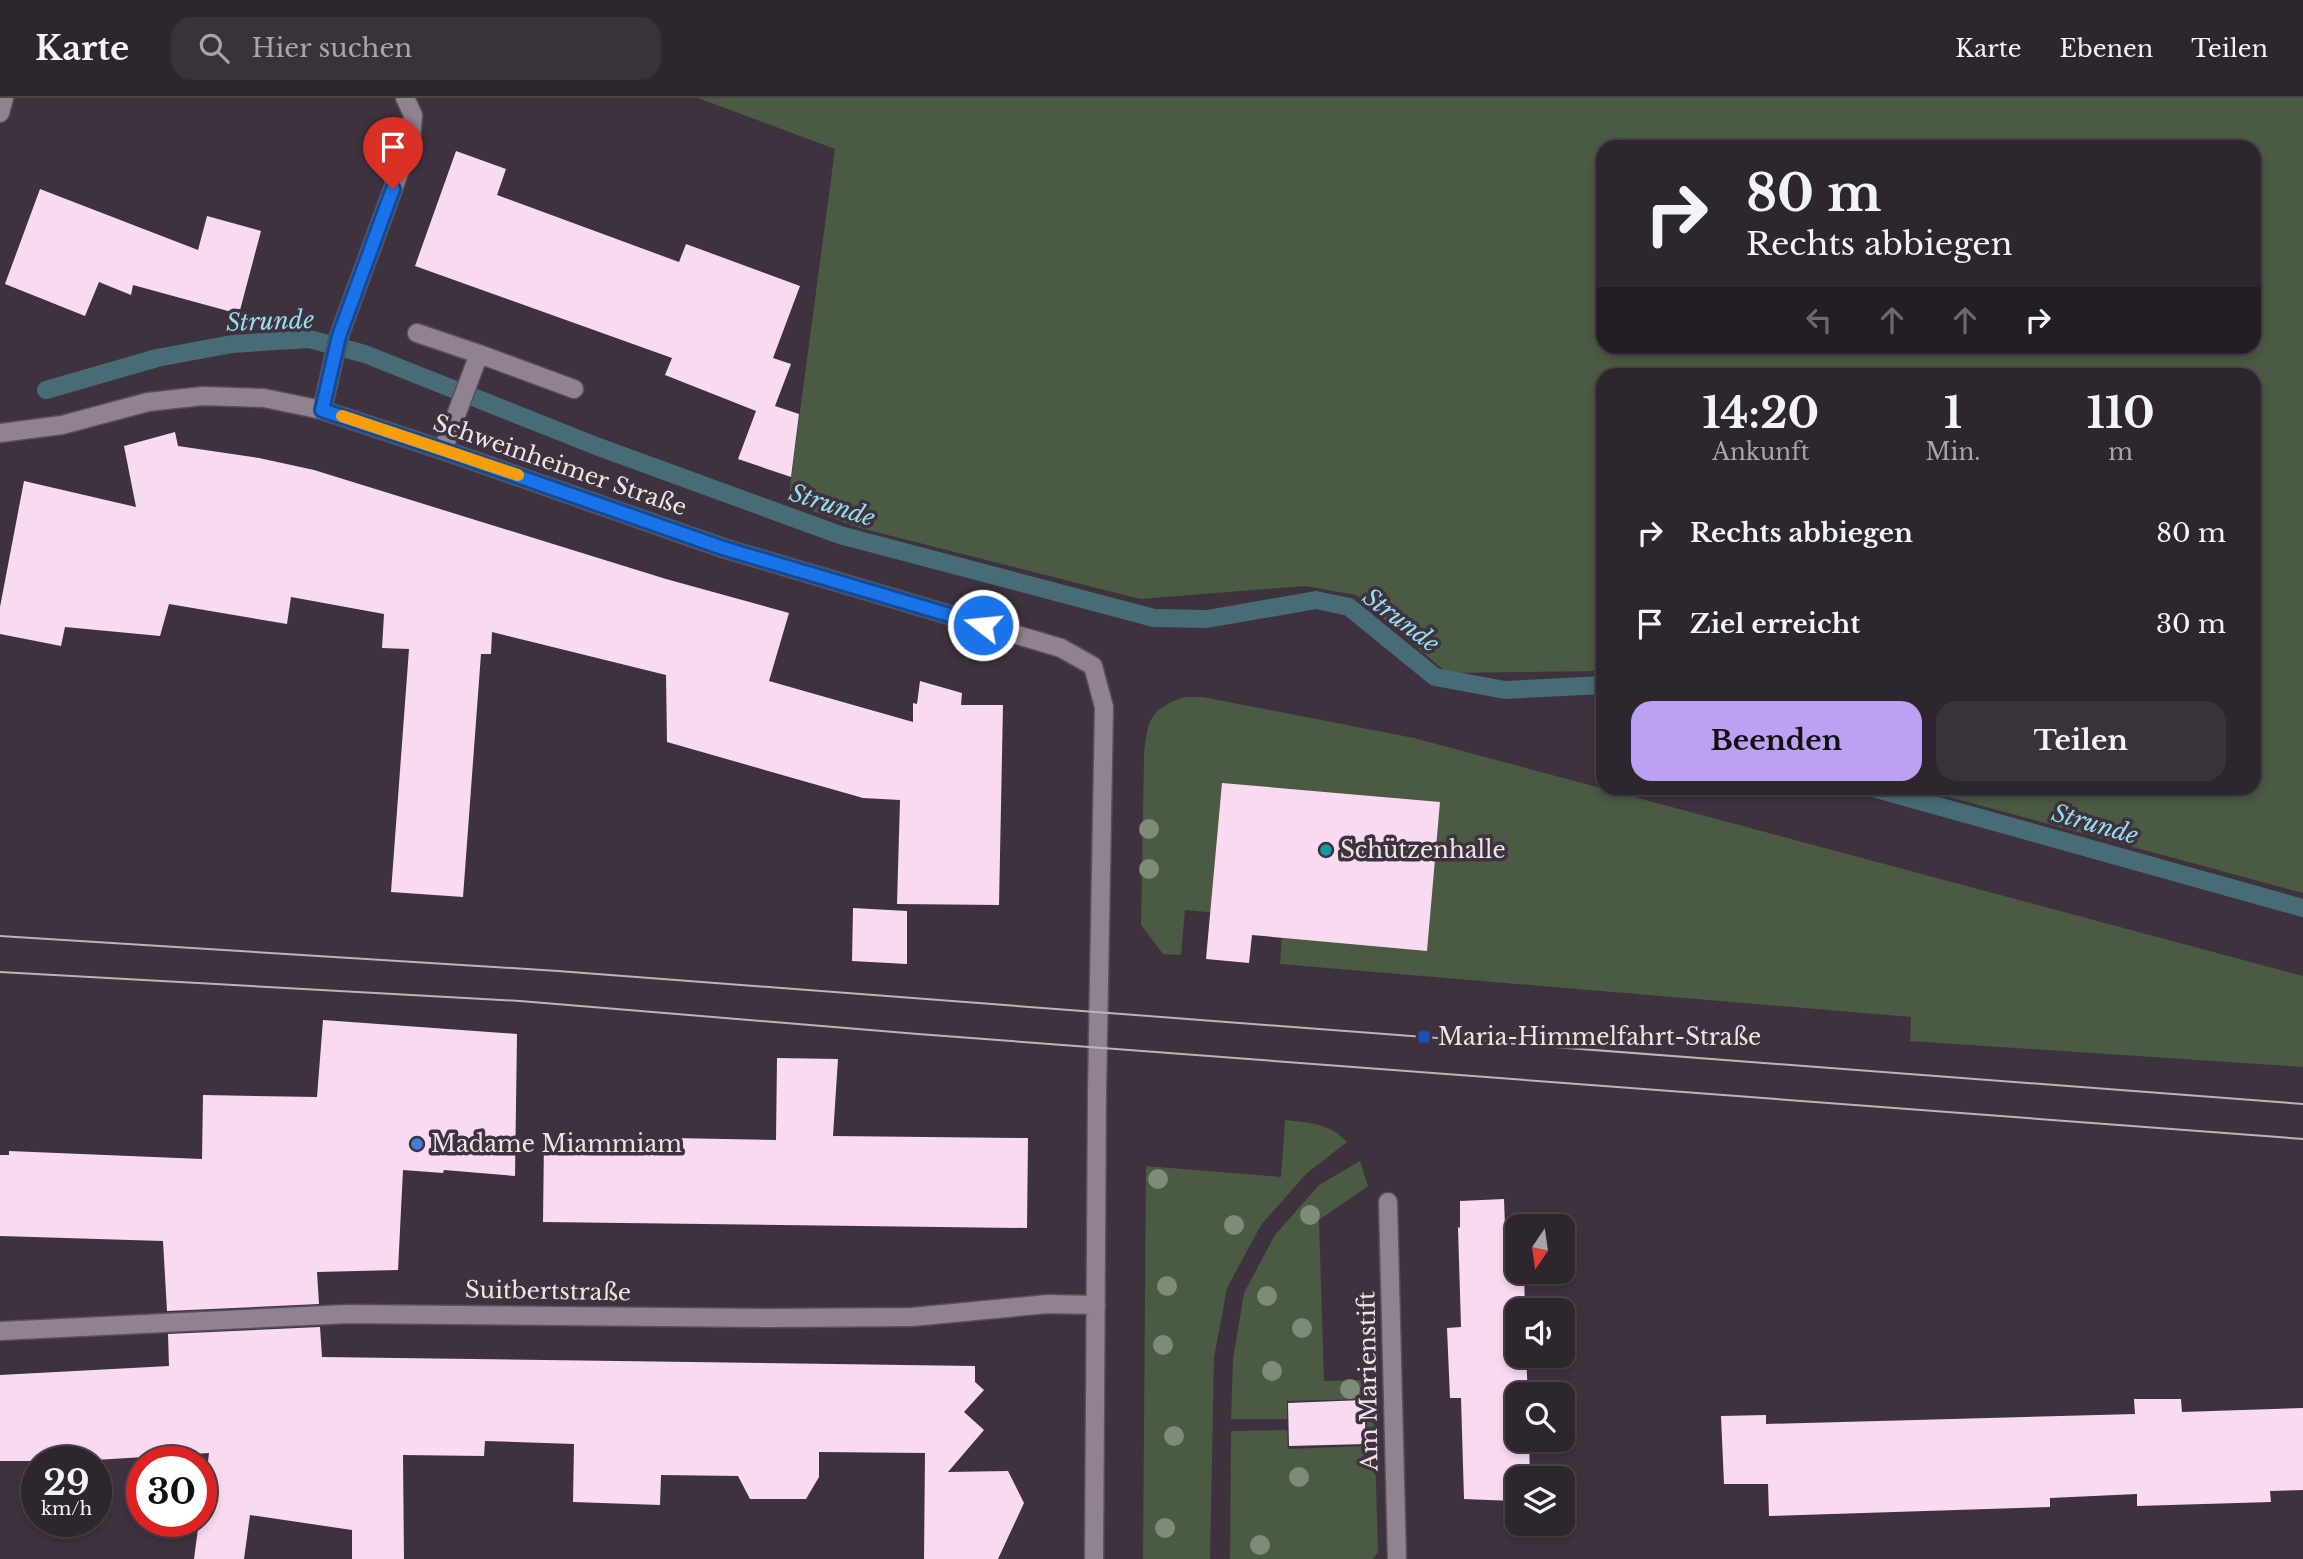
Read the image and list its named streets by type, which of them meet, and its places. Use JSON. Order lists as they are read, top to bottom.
{
  "streets": {
    "street": ["Schweinheimer Straße", "Suitbertstraße", "Am Marienstift"]
  },
  "crossings": [
    ["Schweinheimer Straße", "Suitbertstraße"]
  ],
  "water": ["Strunde"],
  "places": {
    "other": ["Schützenhalle", "Madame Miammiam"],
    "transit": ["Maria-Himmelfahrt-Straße"]
  },
  "north": "bottom",
  "page": {
    "header": "Karte",
    "search": "Hier suchen",
    "nav": ["Karte", "Ebenen", "Teilen"],
    "turn": ["80 m", "Rechts abbiegen"],
    "eta": [
      "14:20",
      "Ankunft",
      "1",
      "Min.",
      "110",
      "m"
    ],
    "list": [
      {
        "name": "Rechts abbiegen",
        "value": "80 m"
      },
      {
        "name": "Ziel erreicht",
        "value": "30 m"
      }
    ],
    "buttons": ["Beenden", "Teilen"],
    "speed": "29 km/h",
    "limit": "30"
  }
}
